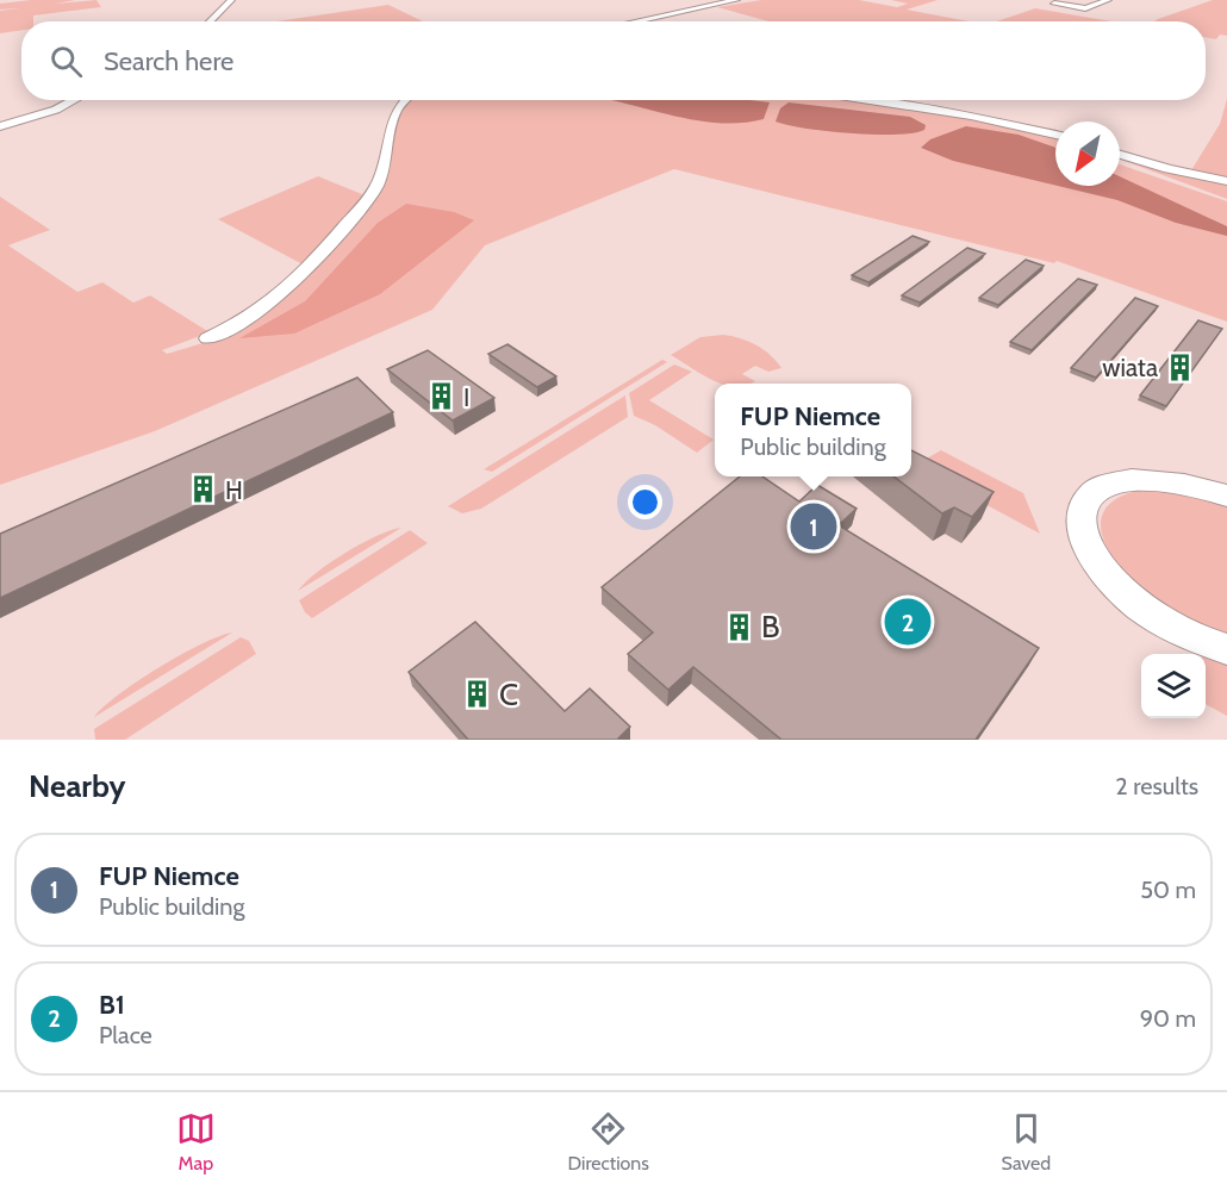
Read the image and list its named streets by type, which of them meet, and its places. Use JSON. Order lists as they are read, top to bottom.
{
  "places": {
    "building": [
      "wiata",
      "I",
      "H",
      "B",
      "C"
    ]
  },
  "north": "bottom left",
  "page": {
    "search": "Search here",
    "popup": ["FUP Niemce", "Public building"],
    "pins": ["1", "2"],
    "heading": ["Nearby", "2 results"],
    "list": [
      {
        "mark": "1",
        "name": "FUP Niemce",
        "note": "Public building",
        "value": "50 m"
      },
      {
        "mark": "2",
        "name": "B1",
        "note": "Place",
        "value": "90 m"
      }
    ],
    "nav": ["Map", "Directions", "Saved"]
  }
}
